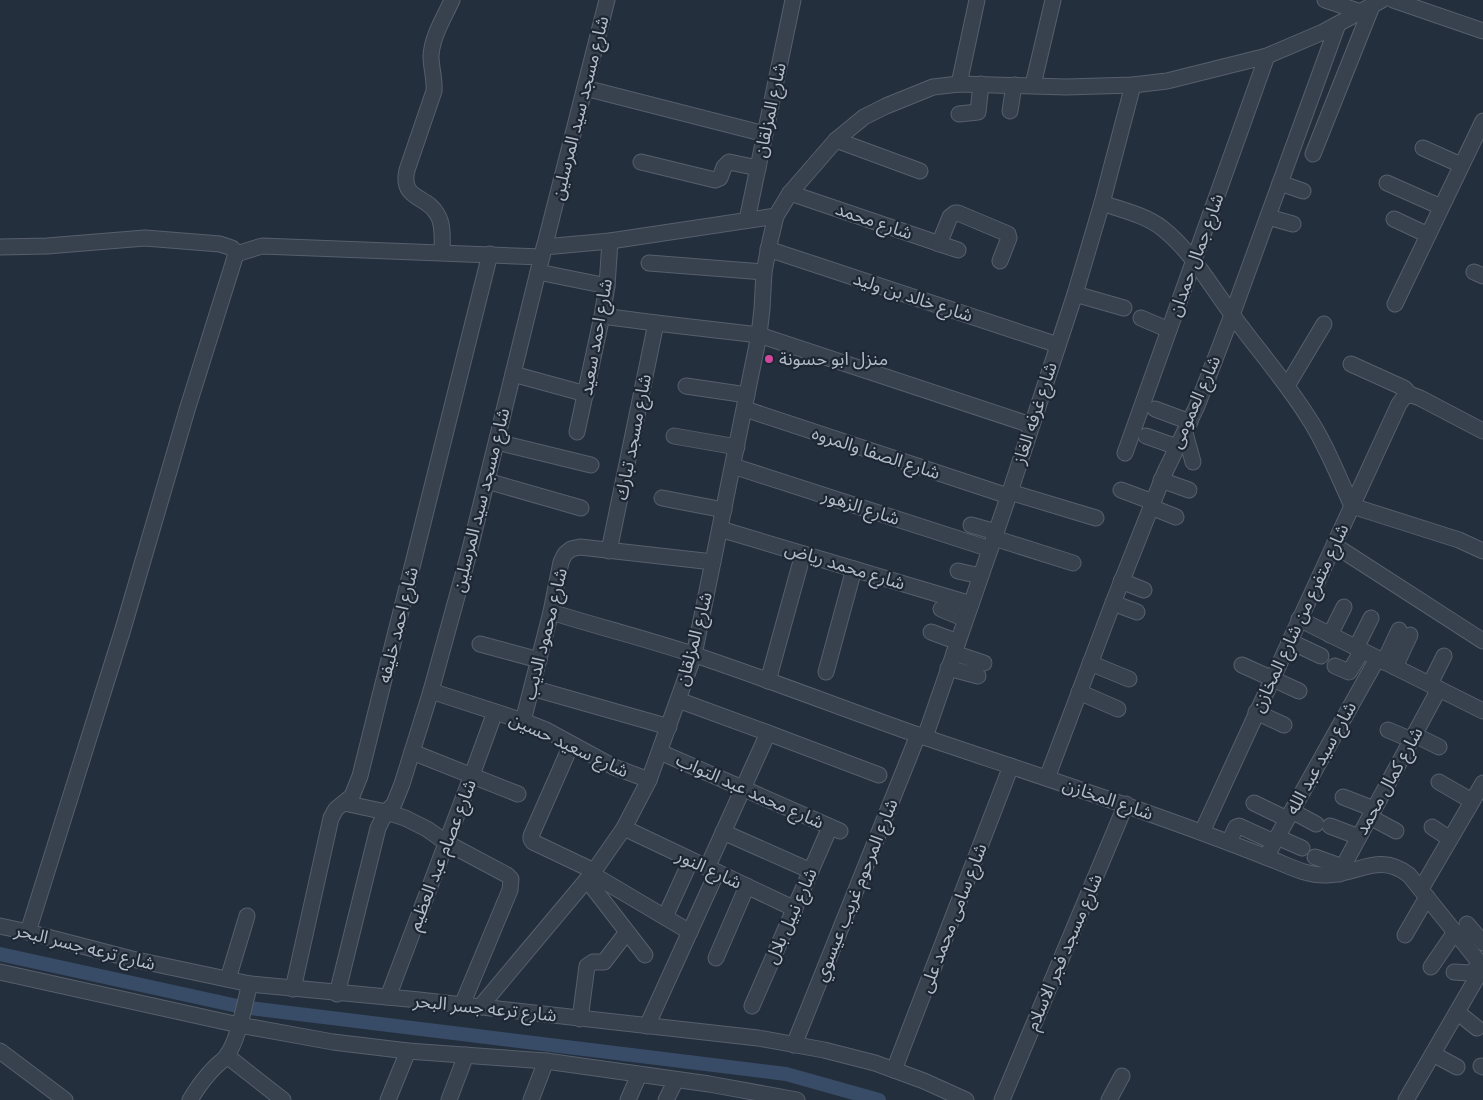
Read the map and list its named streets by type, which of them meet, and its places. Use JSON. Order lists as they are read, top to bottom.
{
  "streets": {
    "street": [
      "شارع مسجد سيد المرسلين",
      "شارع المزلقان",
      "شارع محمد",
      "شارع جمال حمدان",
      "شارع خالد بن وليد",
      "شارع احمد سعيد",
      "شارع العمومى",
      "شارع غرفه الغاز",
      "شارع مسجد تبارك",
      "شارع الصفا والمروه",
      "شارع الزهور",
      "شارع محمد رياض",
      "شارع متفرع من شارع المخازن",
      "شارع احمد خليفه",
      "شارع محمود الديب",
      "شارع سعيد حسين",
      "شارع سيد عبد الله",
      "شارع كمال محمد",
      "شارع محمد عبد التواب",
      "شارع المخازن",
      "شارع عصام عبد العظيم",
      "شارع النور",
      "شارع المرحوم غريب عيسوي",
      "شارع نبيل بلال",
      "شارع سامى محمد على",
      "شارع ترعه جسر البحر",
      "شارع مسجد فجر الاسلام"
    ]
  },
  "crossings": [
    ["شارع مسجد سيد المرسلين", "شارع سعيد حسين"],
    ["شارع مسجد سيد المرسلين", "شارع ترعه جسر البحر"],
    ["شارع المزلقان", "شارع محمد"],
    ["شارع المزلقان", "شارع جمال حمدان"],
    ["شارع المزلقان", "شارع خالد بن وليد"],
    ["شارع المزلقان", "شارع العمومى"],
    ["شارع المزلقان", "شارع غرفه الغاز"],
    ["شارع المزلقان", "شارع الصفا والمروه"],
    ["شارع المزلقان", "شارع الزهور"],
    ["شارع المزلقان", "شارع محمد رياض"],
    ["شارع المزلقان", "شارع سعيد حسين"],
    ["شارع المزلقان", "شارع محمد عبد التواب"],
    ["شارع المزلقان", "شارع المخازن"],
    ["شارع المزلقان", "شارع النور"],
    ["شارع المزلقان", "شارع ترعه جسر البحر"],
    ["شارع خالد بن وليد", "شارع غرفه الغاز"],
    ["شارع العمومى", "شارع المخازن"],
    ["شارع غرفه الغاز", "شارع الصفا والمروه"],
    ["شارع غرفه الغاز", "شارع الزهور"],
    ["شارع غرفه الغاز", "شارع محمد رياض"],
    ["شارع غرفه الغاز", "شارع المخازن"],
    ["شارع غرفه الغاز", "شارع المرحوم غريب عيسوي"],
    ["شارع مسجد تبارك", "شارع محمود الديب"],
    ["شارع متفرع من شارع المخازن", "شارع المخازن"],
    ["شارع احمد خليفه", "شارع ترعه جسر البحر"],
    ["شارع محمود الديب", "شارع سعيد حسين"],
    ["شارع محمود الديب", "شارع المخازن"],
    ["شارع سعيد حسين", "شارع عصام عبد العظيم"],
    ["شارع سيد عبد الله", "شارع المخازن"],
    ["شارع كمال محمد", "شارع المخازن"],
    ["شارع محمد عبد التواب", "شارع نبيل بلال"],
    ["شارع المخازن", "شارع المرحوم غريب عيسوي"],
    ["شارع المخازن", "شارع سامى محمد على"],
    ["شارع المخازن", "شارع مسجد فجر الاسلام"],
    ["شارع عصام عبد العظيم", "شارع ترعه جسر البحر"],
    ["شارع النور", "شارع نبيل بلال"],
    ["شارع المرحوم غريب عيسوي", "شارع ترعه جسر البحر"],
    ["شارع سامى محمد على", "شارع ترعه جسر البحر"]
  ],
  "places": ["منزل ابو حسونة"]
}
